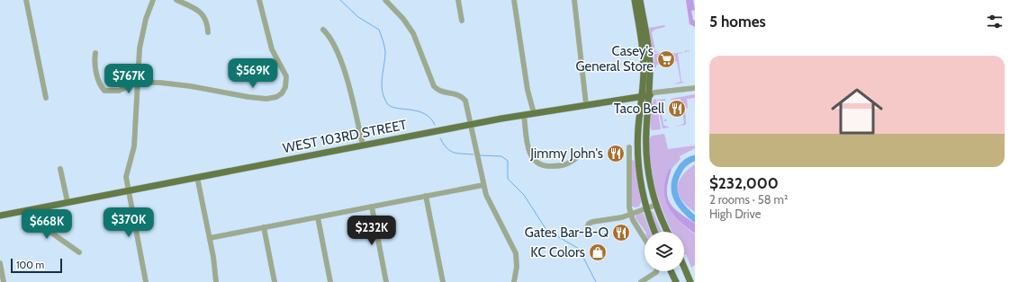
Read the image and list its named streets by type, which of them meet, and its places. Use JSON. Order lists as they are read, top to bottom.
{
  "streets": {
    "main road": ["WEST 103RD STREET"]
  },
  "places": {
    "supermarket": ["Casey's General Store"],
    "restaurant": ["Taco Bell", "Jimmy John's", "Gates Bar-B-Q"],
    "shop": ["KC Colors"]
  },
  "scale_bar": "100 m",
  "page": {
    "heading": "5 homes",
    "list": [
      {
        "name": "$232,000",
        "note": "2 rooms · 58 m² · High Drive"
      }
    ],
    "price": [
      "$569K",
      "$767K",
      "$370K",
      "$668K",
      "$232K"
    ],
    "scale": "100 m"
  }
}
